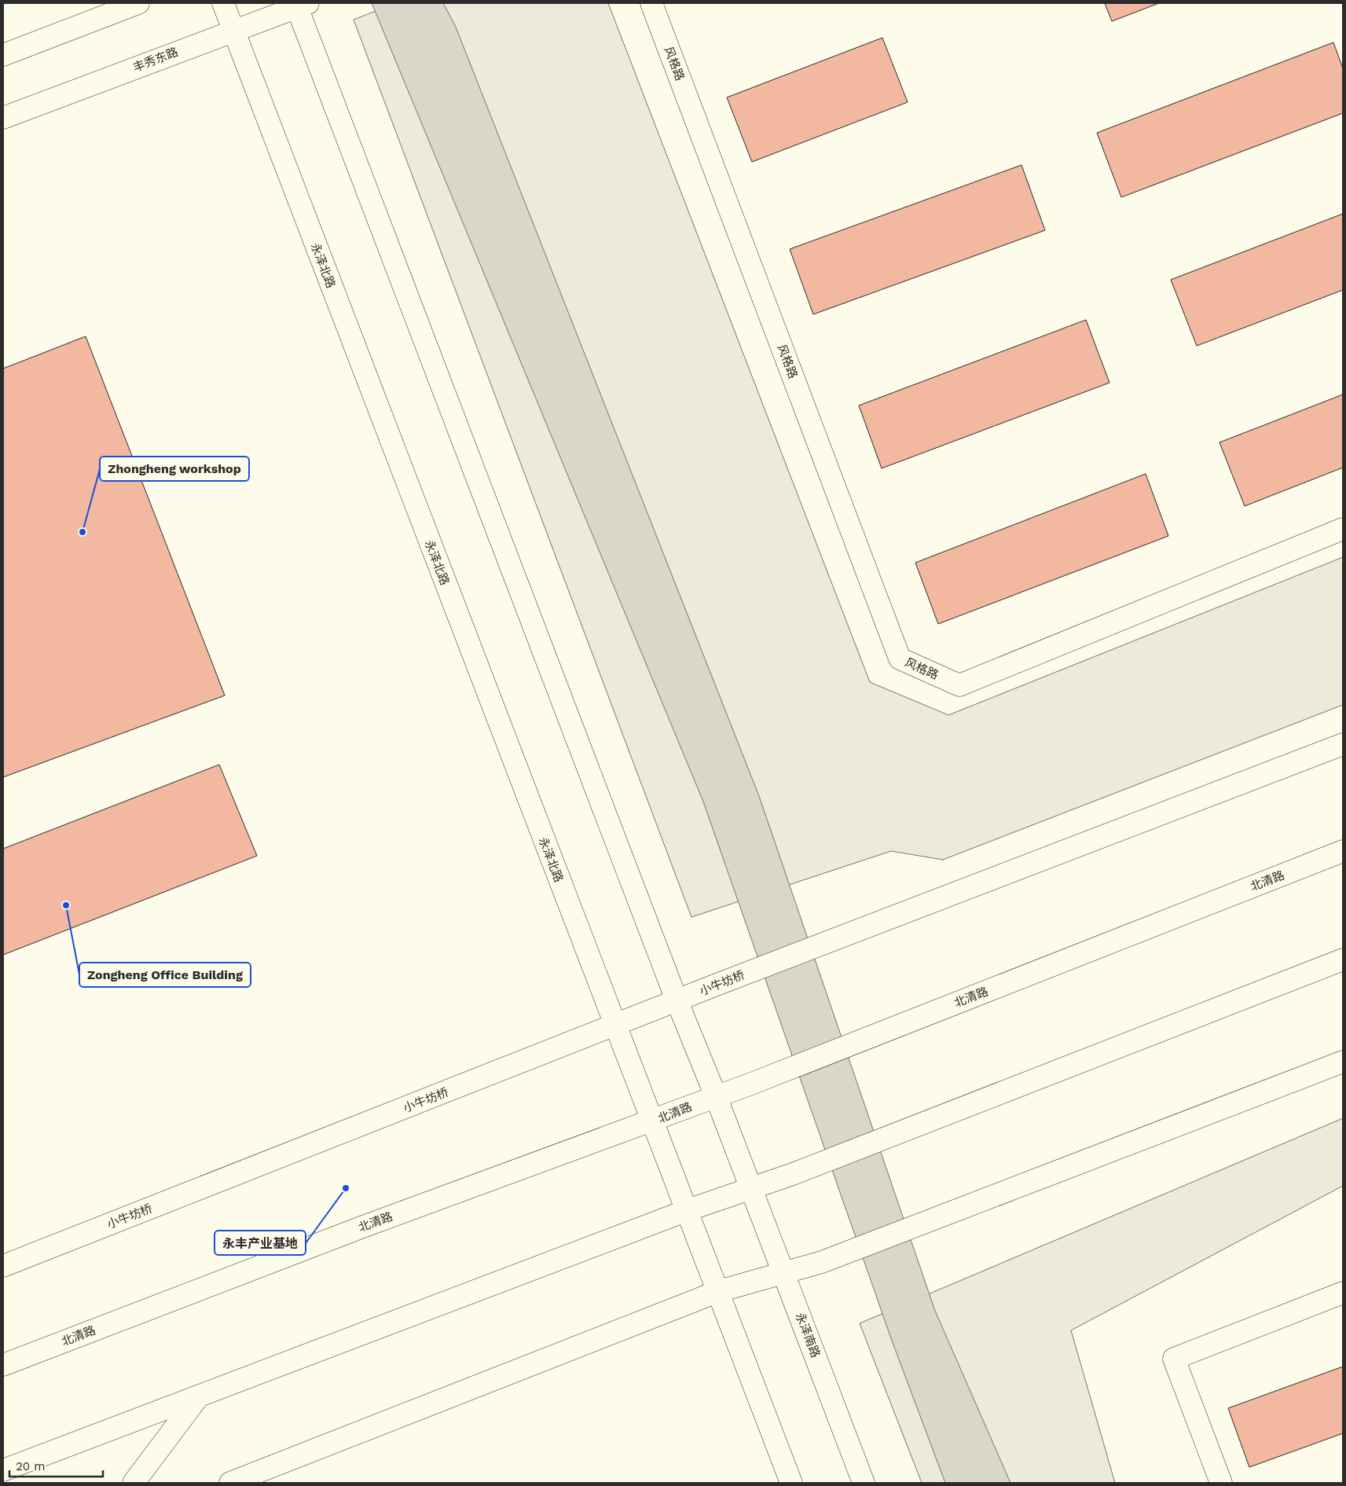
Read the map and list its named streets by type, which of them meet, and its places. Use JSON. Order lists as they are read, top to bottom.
{
  "streets": {
    "street": [
      "丰秀东路",
      "风格路",
      "永泽北路",
      "北清路",
      "小牛坊桥",
      "永泽南路"
    ]
  },
  "crossings": [
    ["丰秀东路", "永泽北路"],
    ["永泽北路", "北清路"],
    ["永泽北路", "小牛坊桥"],
    ["北清路", "永泽南路"]
  ],
  "places": ["Zhongheng workshop", "Zongheng Office Building", "永丰产业基地"],
  "scale_bar": "20 m"
}
